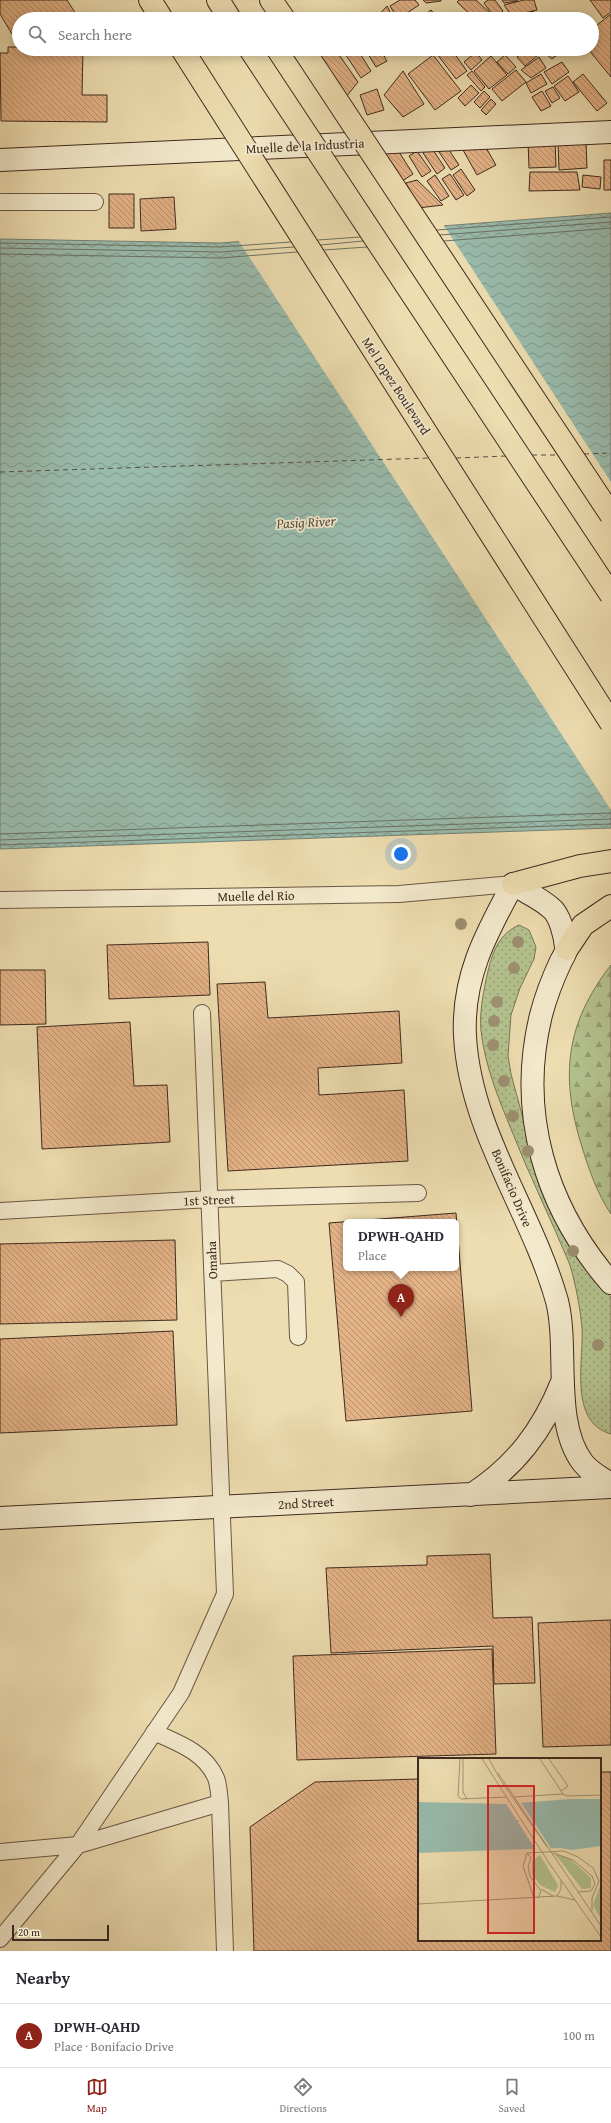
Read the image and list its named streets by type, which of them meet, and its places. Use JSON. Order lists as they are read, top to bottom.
{
  "streets": {
    "highway": ["Mel Lopez Boulevard"],
    "street": ["Muelle de la Industria", "Bonifacio Drive", "2nd Street"],
    "lane": ["Muelle del Rio", "1st Street", "Omaha"]
  },
  "crossings": [
    ["Muelle del Rio", "Bonifacio Drive"],
    ["Bonifacio Drive", "2nd Street"],
    ["1st Street", "Omaha"],
    ["Omaha", "2nd Street"]
  ],
  "water": ["Pasig River"],
  "scale_bar": "20 m",
  "page": {
    "search": "Search here",
    "popup": ["DPWH-QAHD", "Place"],
    "pins": "A",
    "scale": "20 m",
    "heading": "Nearby",
    "list": [
      {
        "mark": "A",
        "name": "DPWH-QAHD",
        "note": "Place · Bonifacio Drive",
        "value": "100 m"
      }
    ],
    "nav": ["Map", "Directions", "Saved"]
  }
}
